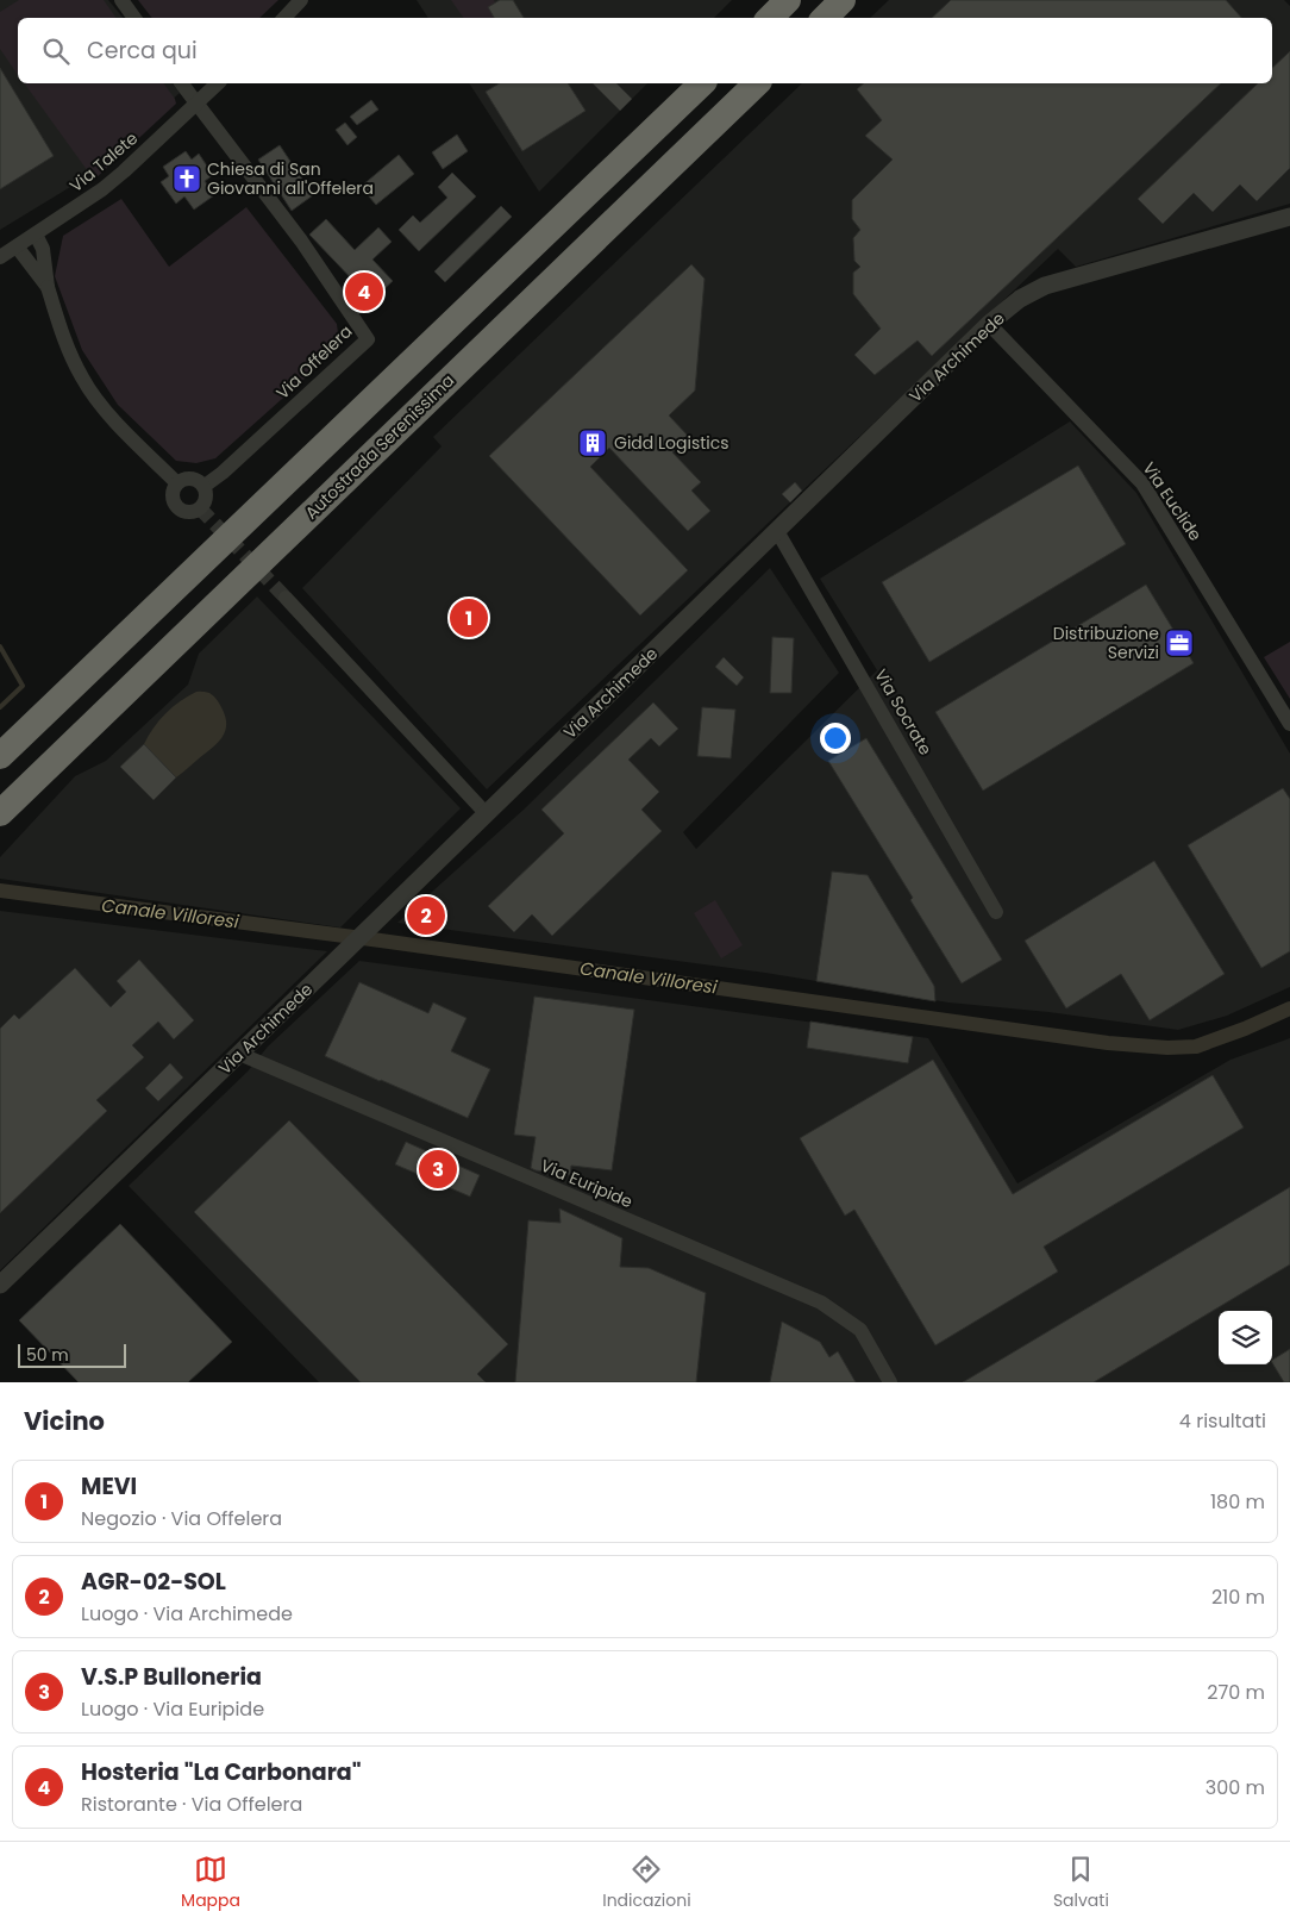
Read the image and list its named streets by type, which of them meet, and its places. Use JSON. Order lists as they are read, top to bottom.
{
  "streets": {
    "highway": ["Autostrada Serenissima"],
    "street": [
      "Via Talete",
      "Via Archimede",
      "Via Offelera",
      "Via Euclide",
      "Via Socrate",
      "Via Euripide"
    ]
  },
  "crossings": [
    ["Via Talete", "Via Offelera"],
    ["Via Archimede", "Via Euclide"],
    ["Via Archimede", "Via Socrate"],
    ["Via Archimede", "Via Euripide"]
  ],
  "water": ["Canale Villoresi"],
  "places": {
    "church": ["Chiesa di San Giovanni all'Offelera"],
    "building": ["Gidd Logistics"],
    "office": ["Distribuzione Servizi"]
  },
  "scale_bar": "50 m",
  "page": {
    "search": "Cerca qui",
    "pins": [
      "4",
      "1",
      "2",
      "3"
    ],
    "scale": "50 m",
    "heading": ["Vicino", "4 risultati"],
    "list": [
      {
        "mark": "1",
        "name": "MEVI",
        "note": "Negozio · Via Offelera",
        "value": "180 m"
      },
      {
        "mark": "2",
        "name": "AGR-02-SOL",
        "note": "Luogo · Via Archimede",
        "value": "210 m"
      },
      {
        "mark": "3",
        "name": "V.S.P Bulloneria",
        "note": "Luogo · Via Euripide",
        "value": "270 m"
      },
      {
        "mark": "4",
        "name": "Hosteria \"La Carbonara\"",
        "note": "Ristorante · Via Offelera",
        "value": "300 m"
      }
    ],
    "nav": ["Mappa", "Indicazioni", "Salvati"]
  }
}
